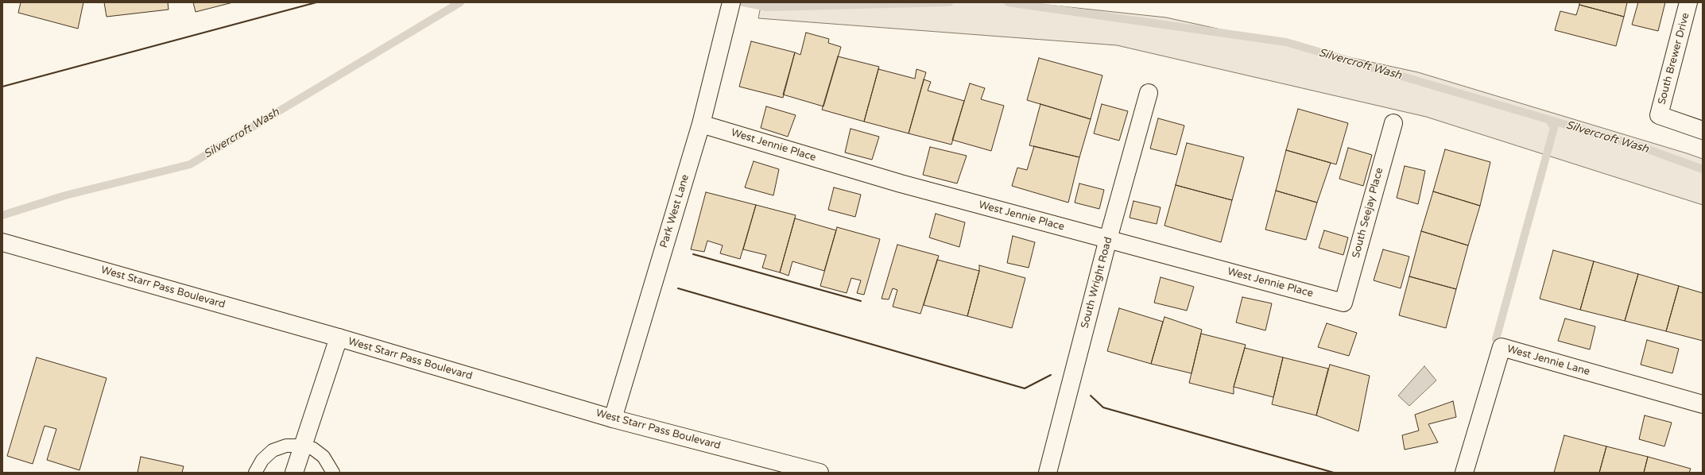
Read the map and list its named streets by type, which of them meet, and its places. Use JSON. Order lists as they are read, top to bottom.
{
  "streets": {
    "street": [
      "South Brewer Drive",
      "West Jennie Place",
      "Park West Lane",
      "South Seejay Place",
      "South Wright Road",
      "West Starr Pass Boulevard",
      "West Jennie Lane"
    ]
  },
  "crossings": [
    ["West Jennie Place", "Park West Lane"],
    ["West Jennie Place", "South Seejay Place"],
    ["West Jennie Place", "South Wright Road"],
    ["Park West Lane", "West Starr Pass Boulevard"]
  ],
  "water": ["Silvercroft Wash"]
}
